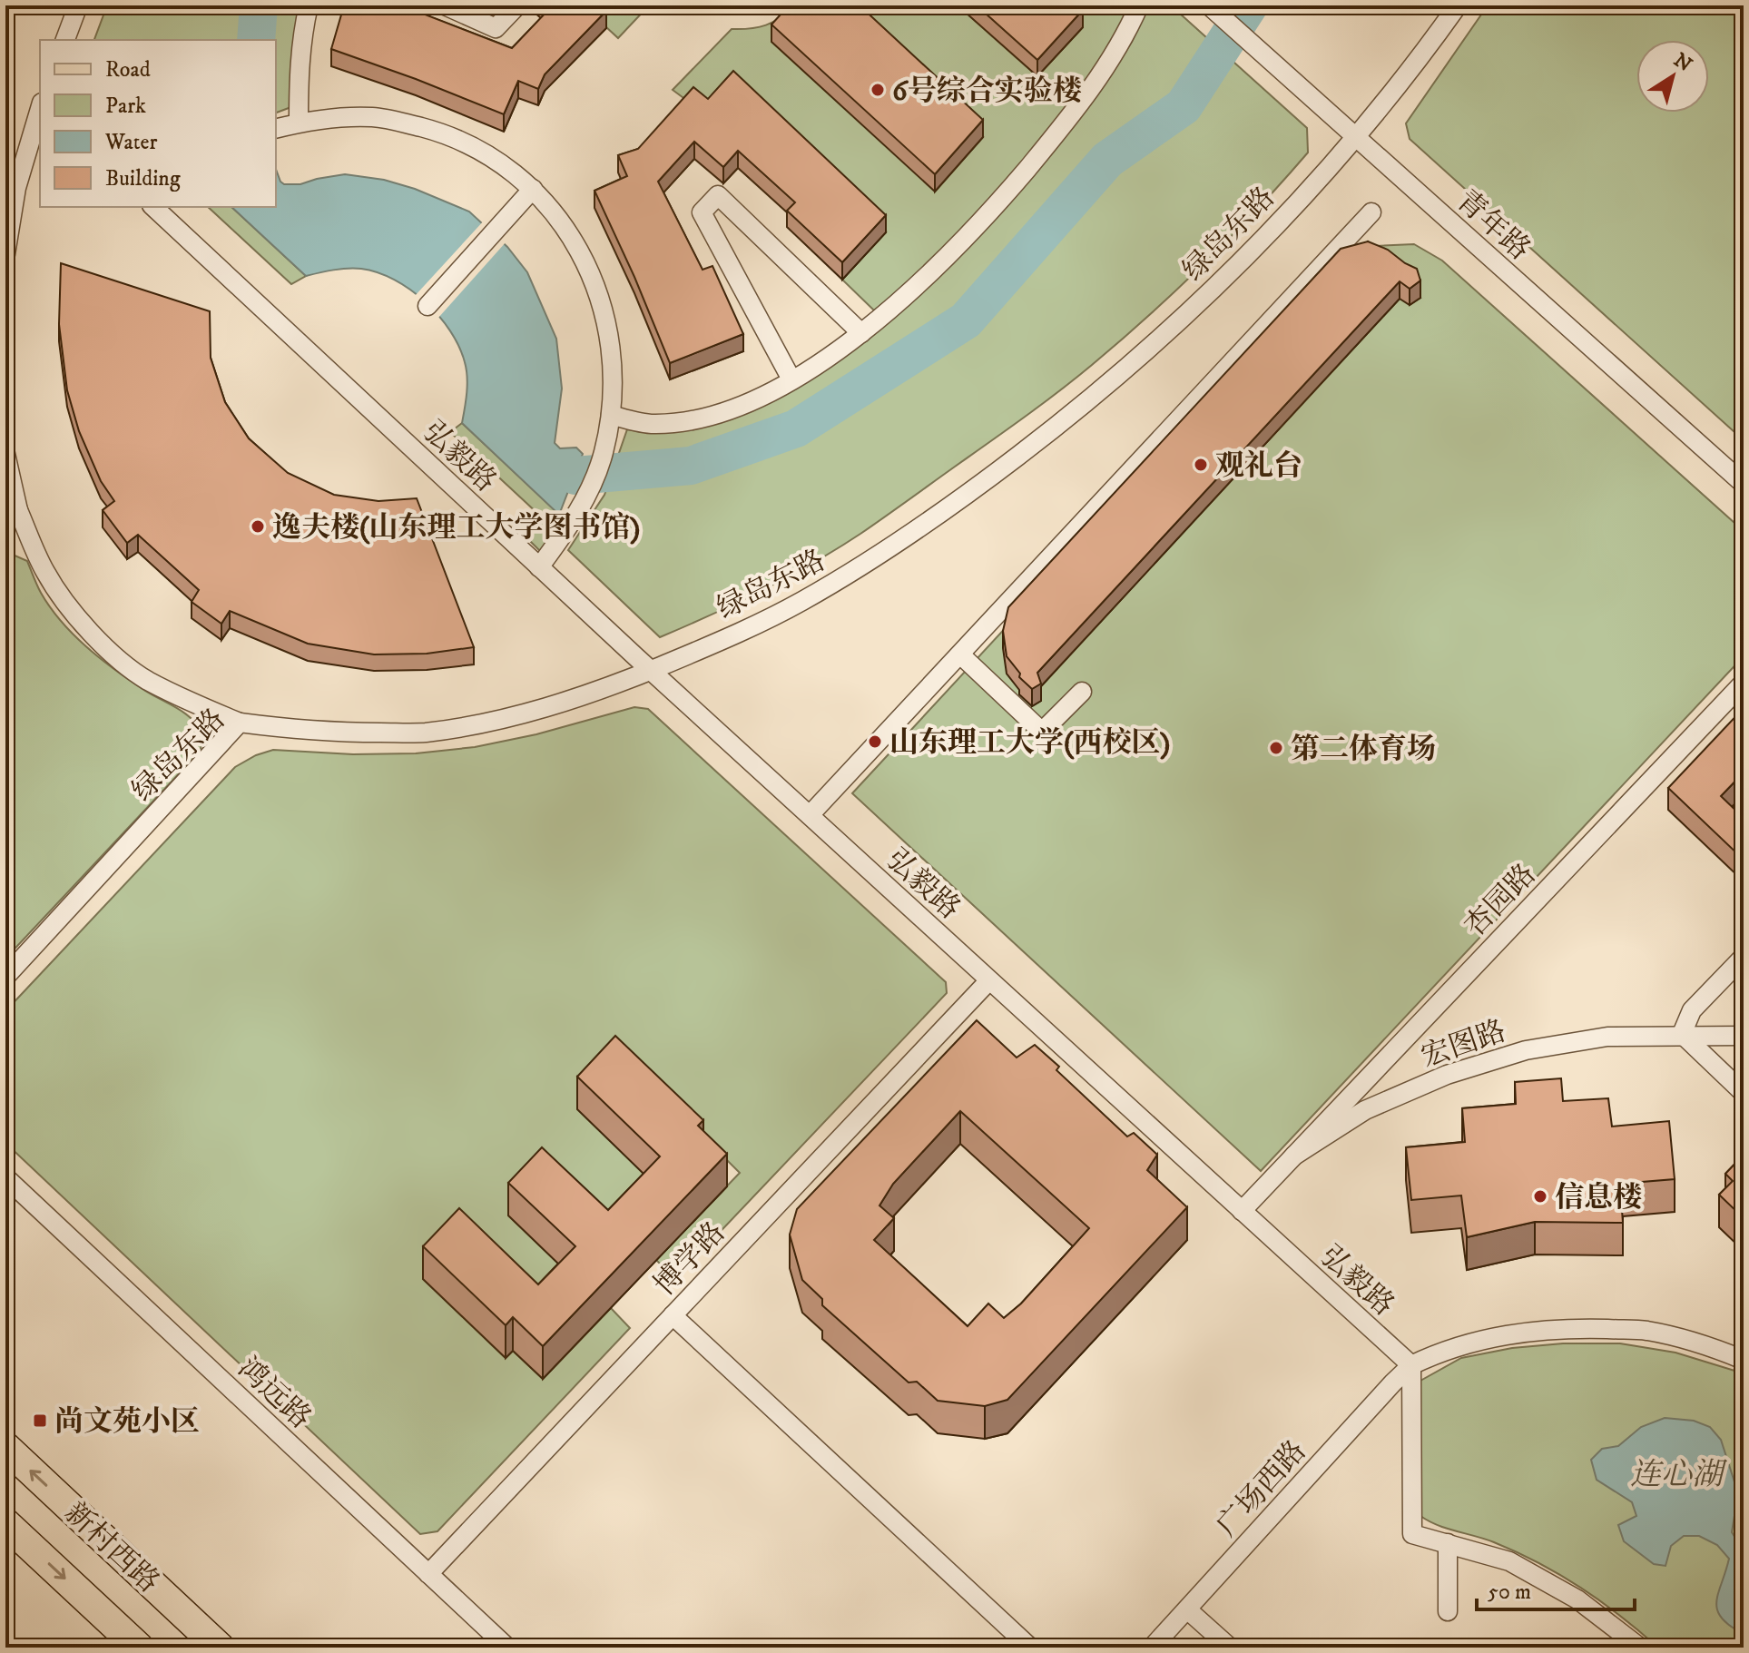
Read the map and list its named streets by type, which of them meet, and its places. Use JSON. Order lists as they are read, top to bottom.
{
  "streets": {
    "main road": ["新村西路"],
    "street": [
      "青年路",
      "绿岛东路",
      "弘毅路",
      "杏园路",
      "宏图路",
      "博学路",
      "鸿远路",
      "广场西路"
    ]
  },
  "crossings": [
    ["青年路", "绿岛东路"],
    ["绿岛东路", "弘毅路"],
    ["弘毅路", "宏图路"],
    ["弘毅路", "博学路"],
    ["弘毅路", "广场西路"],
    ["杏园路", "宏图路"],
    ["博学路", "鸿远路"]
  ],
  "water": ["连心湖"],
  "places": {
    "other": [
      "6号综合实验楼",
      "观礼台",
      "逸夫楼(山东理工大学图书馆)",
      "山东理工大学(西校区)",
      "第二体育场",
      "信息楼"
    ],
    "transit": ["尚文苑小区"]
  },
  "legend": [
    "Road",
    "Park",
    "Water",
    "Building"
  ],
  "scale_bar": "50 m",
  "north": "top right"
}
